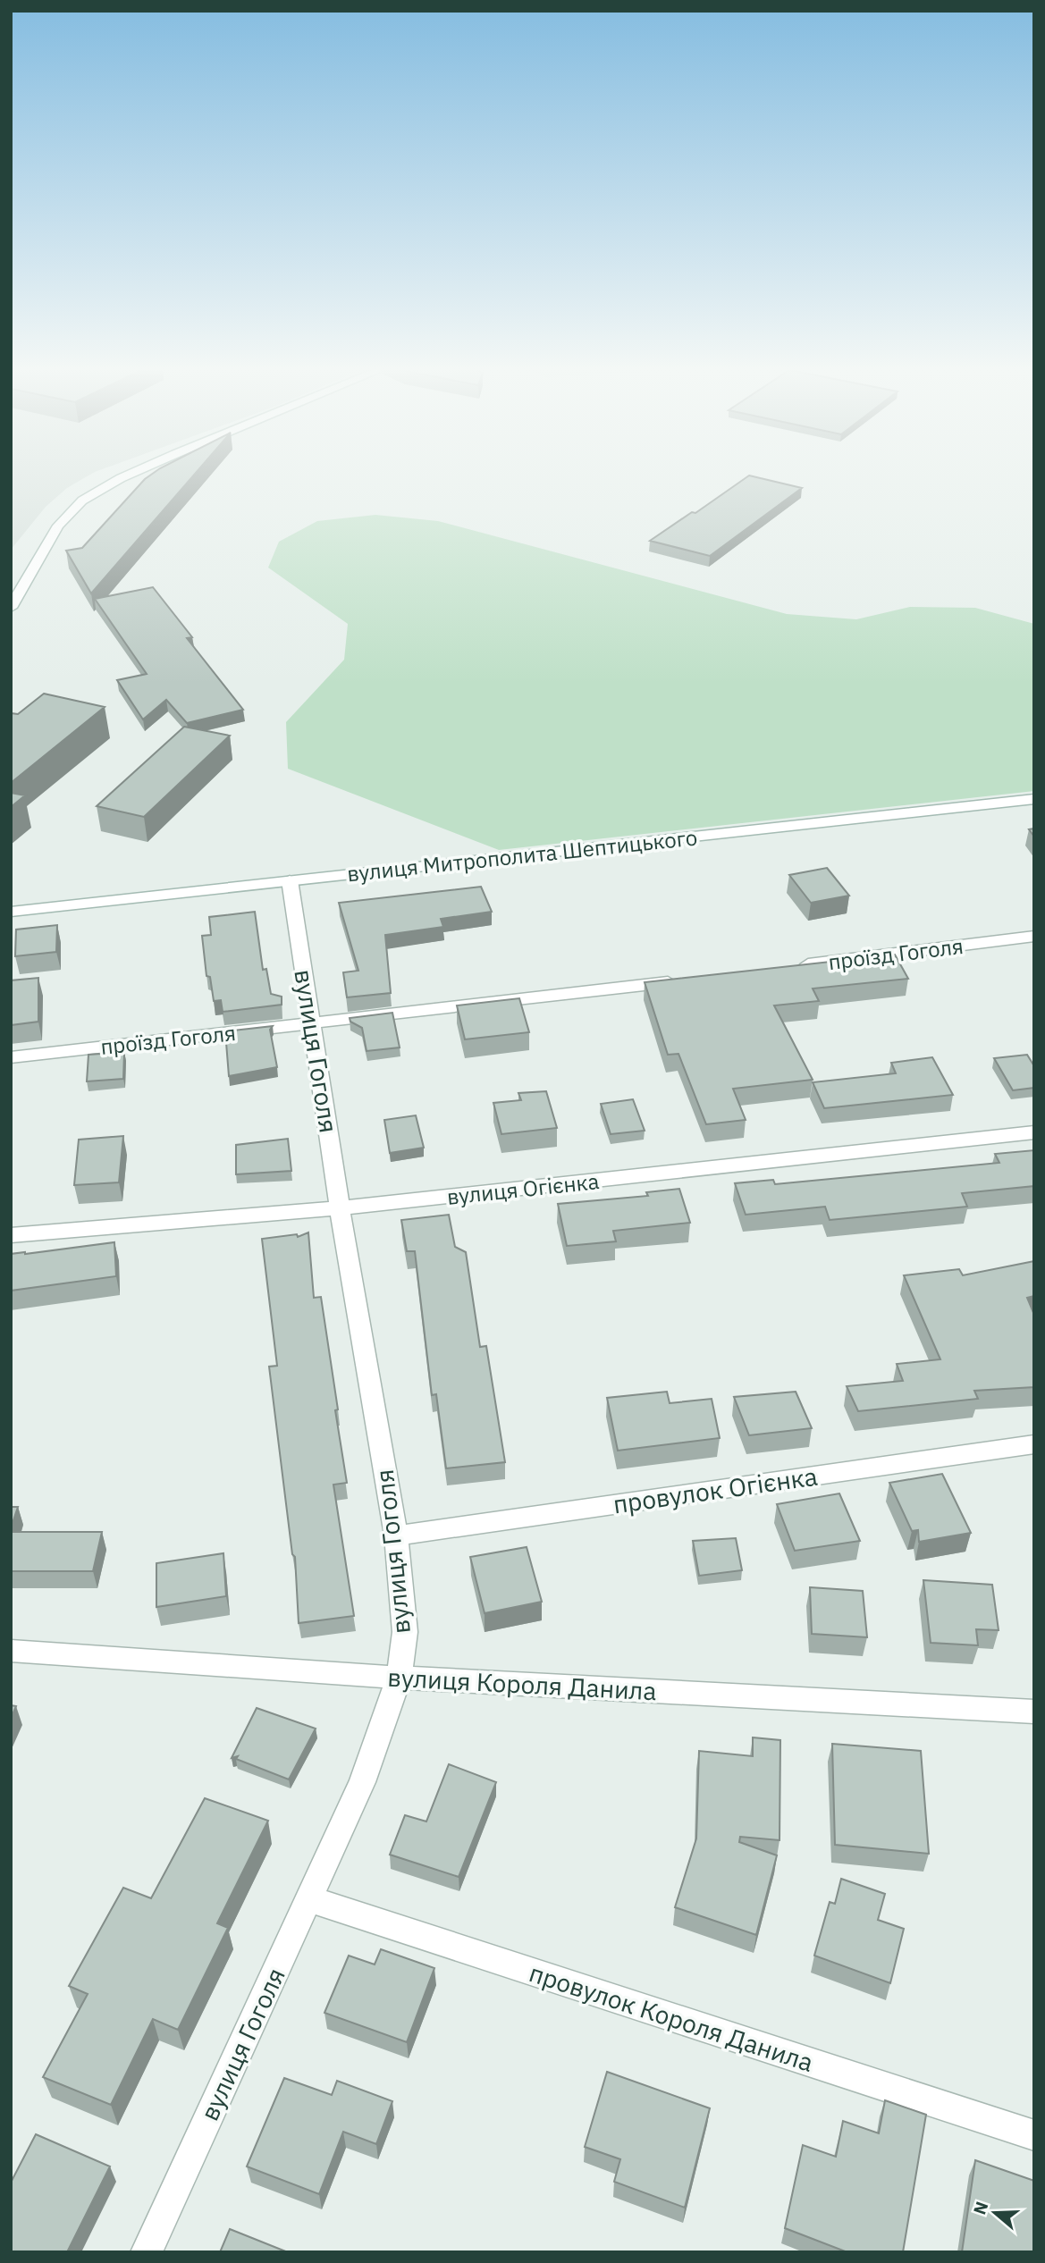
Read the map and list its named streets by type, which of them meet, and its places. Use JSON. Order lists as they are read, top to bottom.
{
  "streets": {
    "street": [
      "вулиця Митрополита Шептицького",
      "проїзд Гоголя",
      "вулиця Гоголя",
      "вулиця Огієнка",
      "провулок Огієнка",
      "вулиця Короля Данила",
      "провулок Короля Данила"
    ]
  },
  "crossings": [
    ["вулиця Митрополита Шептицького", "вулиця Гоголя"],
    ["проїзд Гоголя", "вулиця Гоголя"],
    ["вулиця Гоголя", "вулиця Огієнка"],
    ["вулиця Гоголя", "провулок Огієнка"],
    ["вулиця Гоголя", "вулиця Короля Данила"],
    ["вулиця Гоголя", "провулок Короля Данила"]
  ],
  "north": "left"
}
